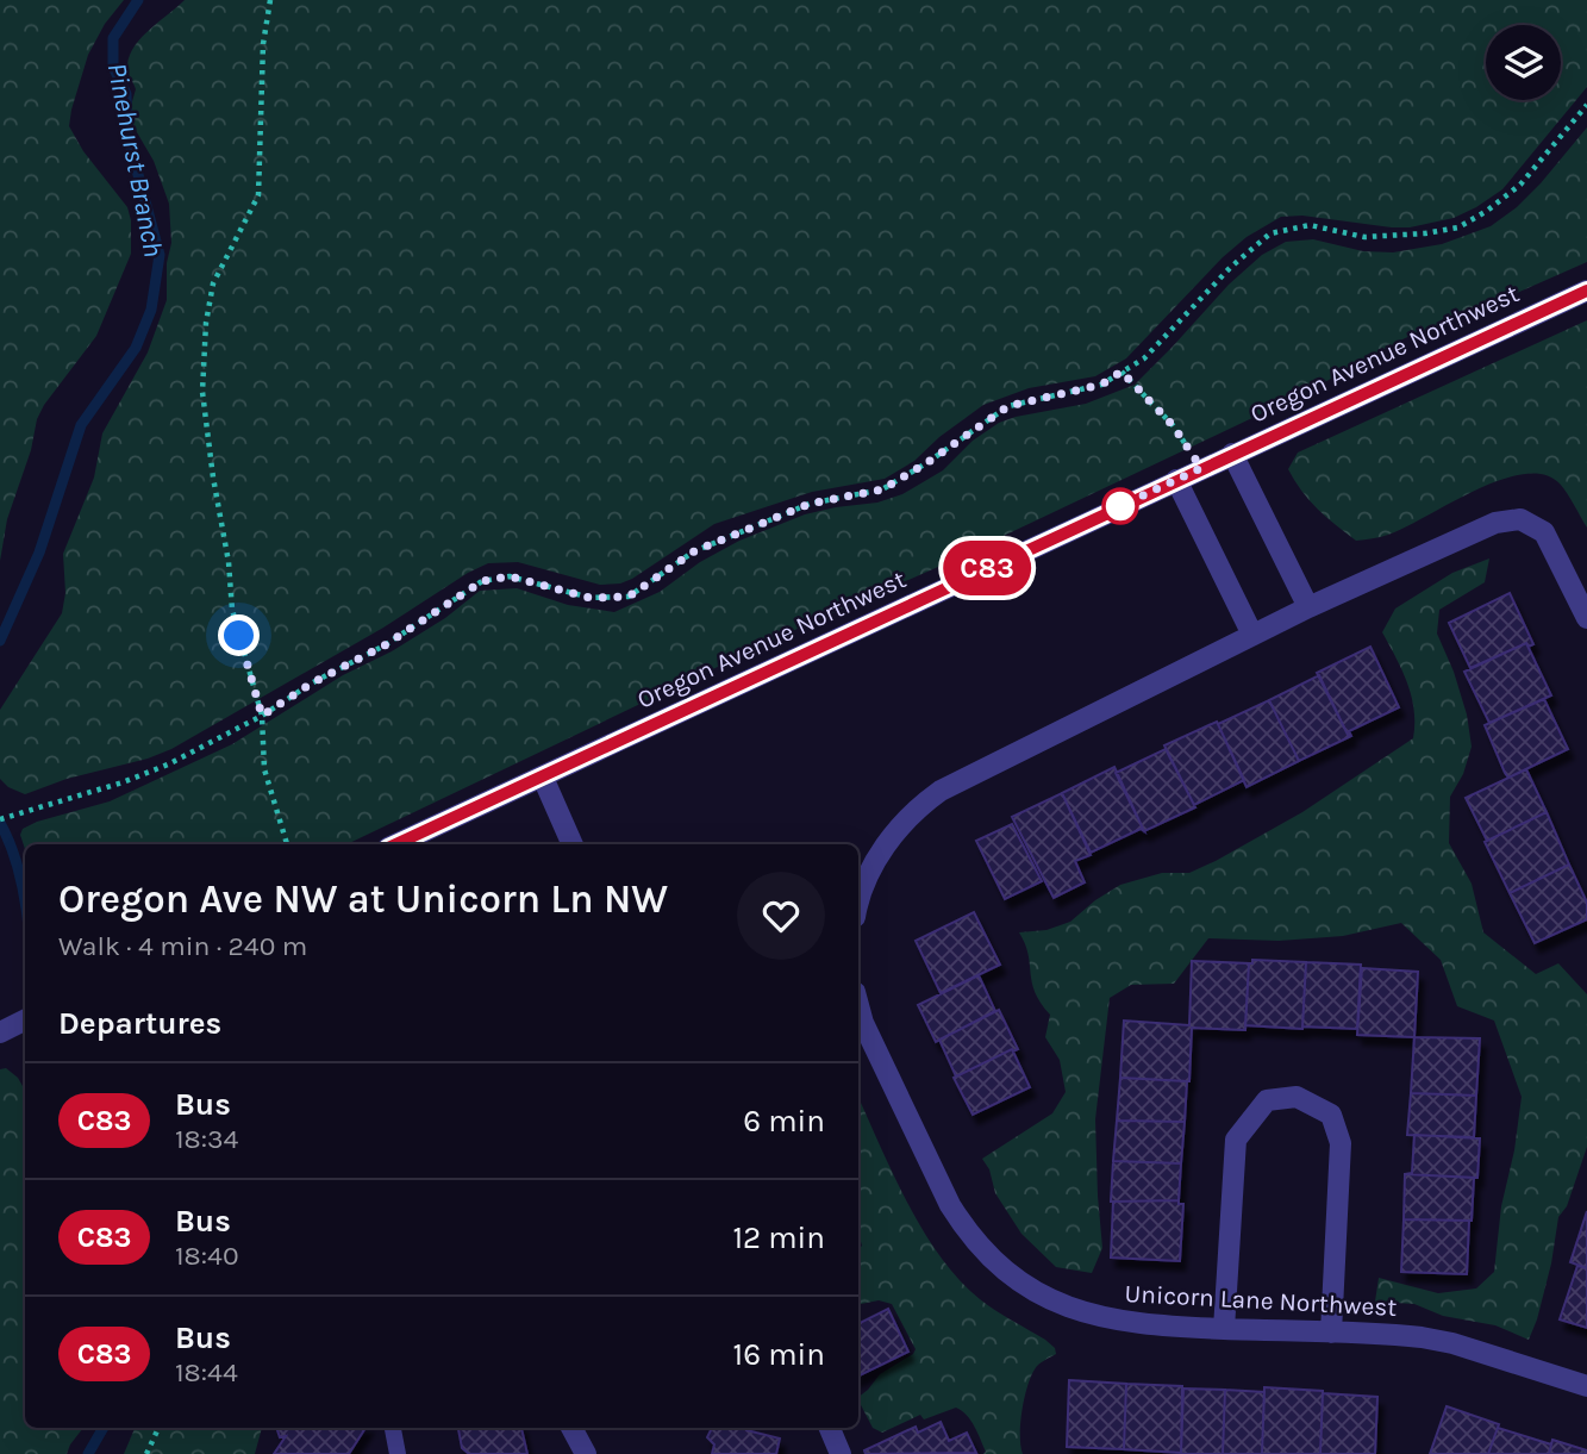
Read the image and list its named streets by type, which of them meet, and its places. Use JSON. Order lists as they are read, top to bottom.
{
  "streets": {
    "street": ["Oregon Avenue Northwest", "Unicorn Lane Northwest"]
  },
  "water": ["Pinehurst Branch"],
  "lines": ["bus line C83"],
  "page": {
    "on_map": "C83",
    "heading": [
      ["Oregon Ave NW at Unicorn Ln NW", "Walk · 4 min · 240 m"],
      "Departures"
    ],
    "list": [
      {
        "mark": "C83",
        "name": "Bus",
        "note": "18:34",
        "value": "6 min"
      },
      {
        "mark": "C83",
        "name": "Bus",
        "note": "18:40",
        "value": "12 min"
      },
      {
        "mark": "C83",
        "name": "Bus",
        "note": "18:44",
        "value": "16 min"
      }
    ]
  }
}
